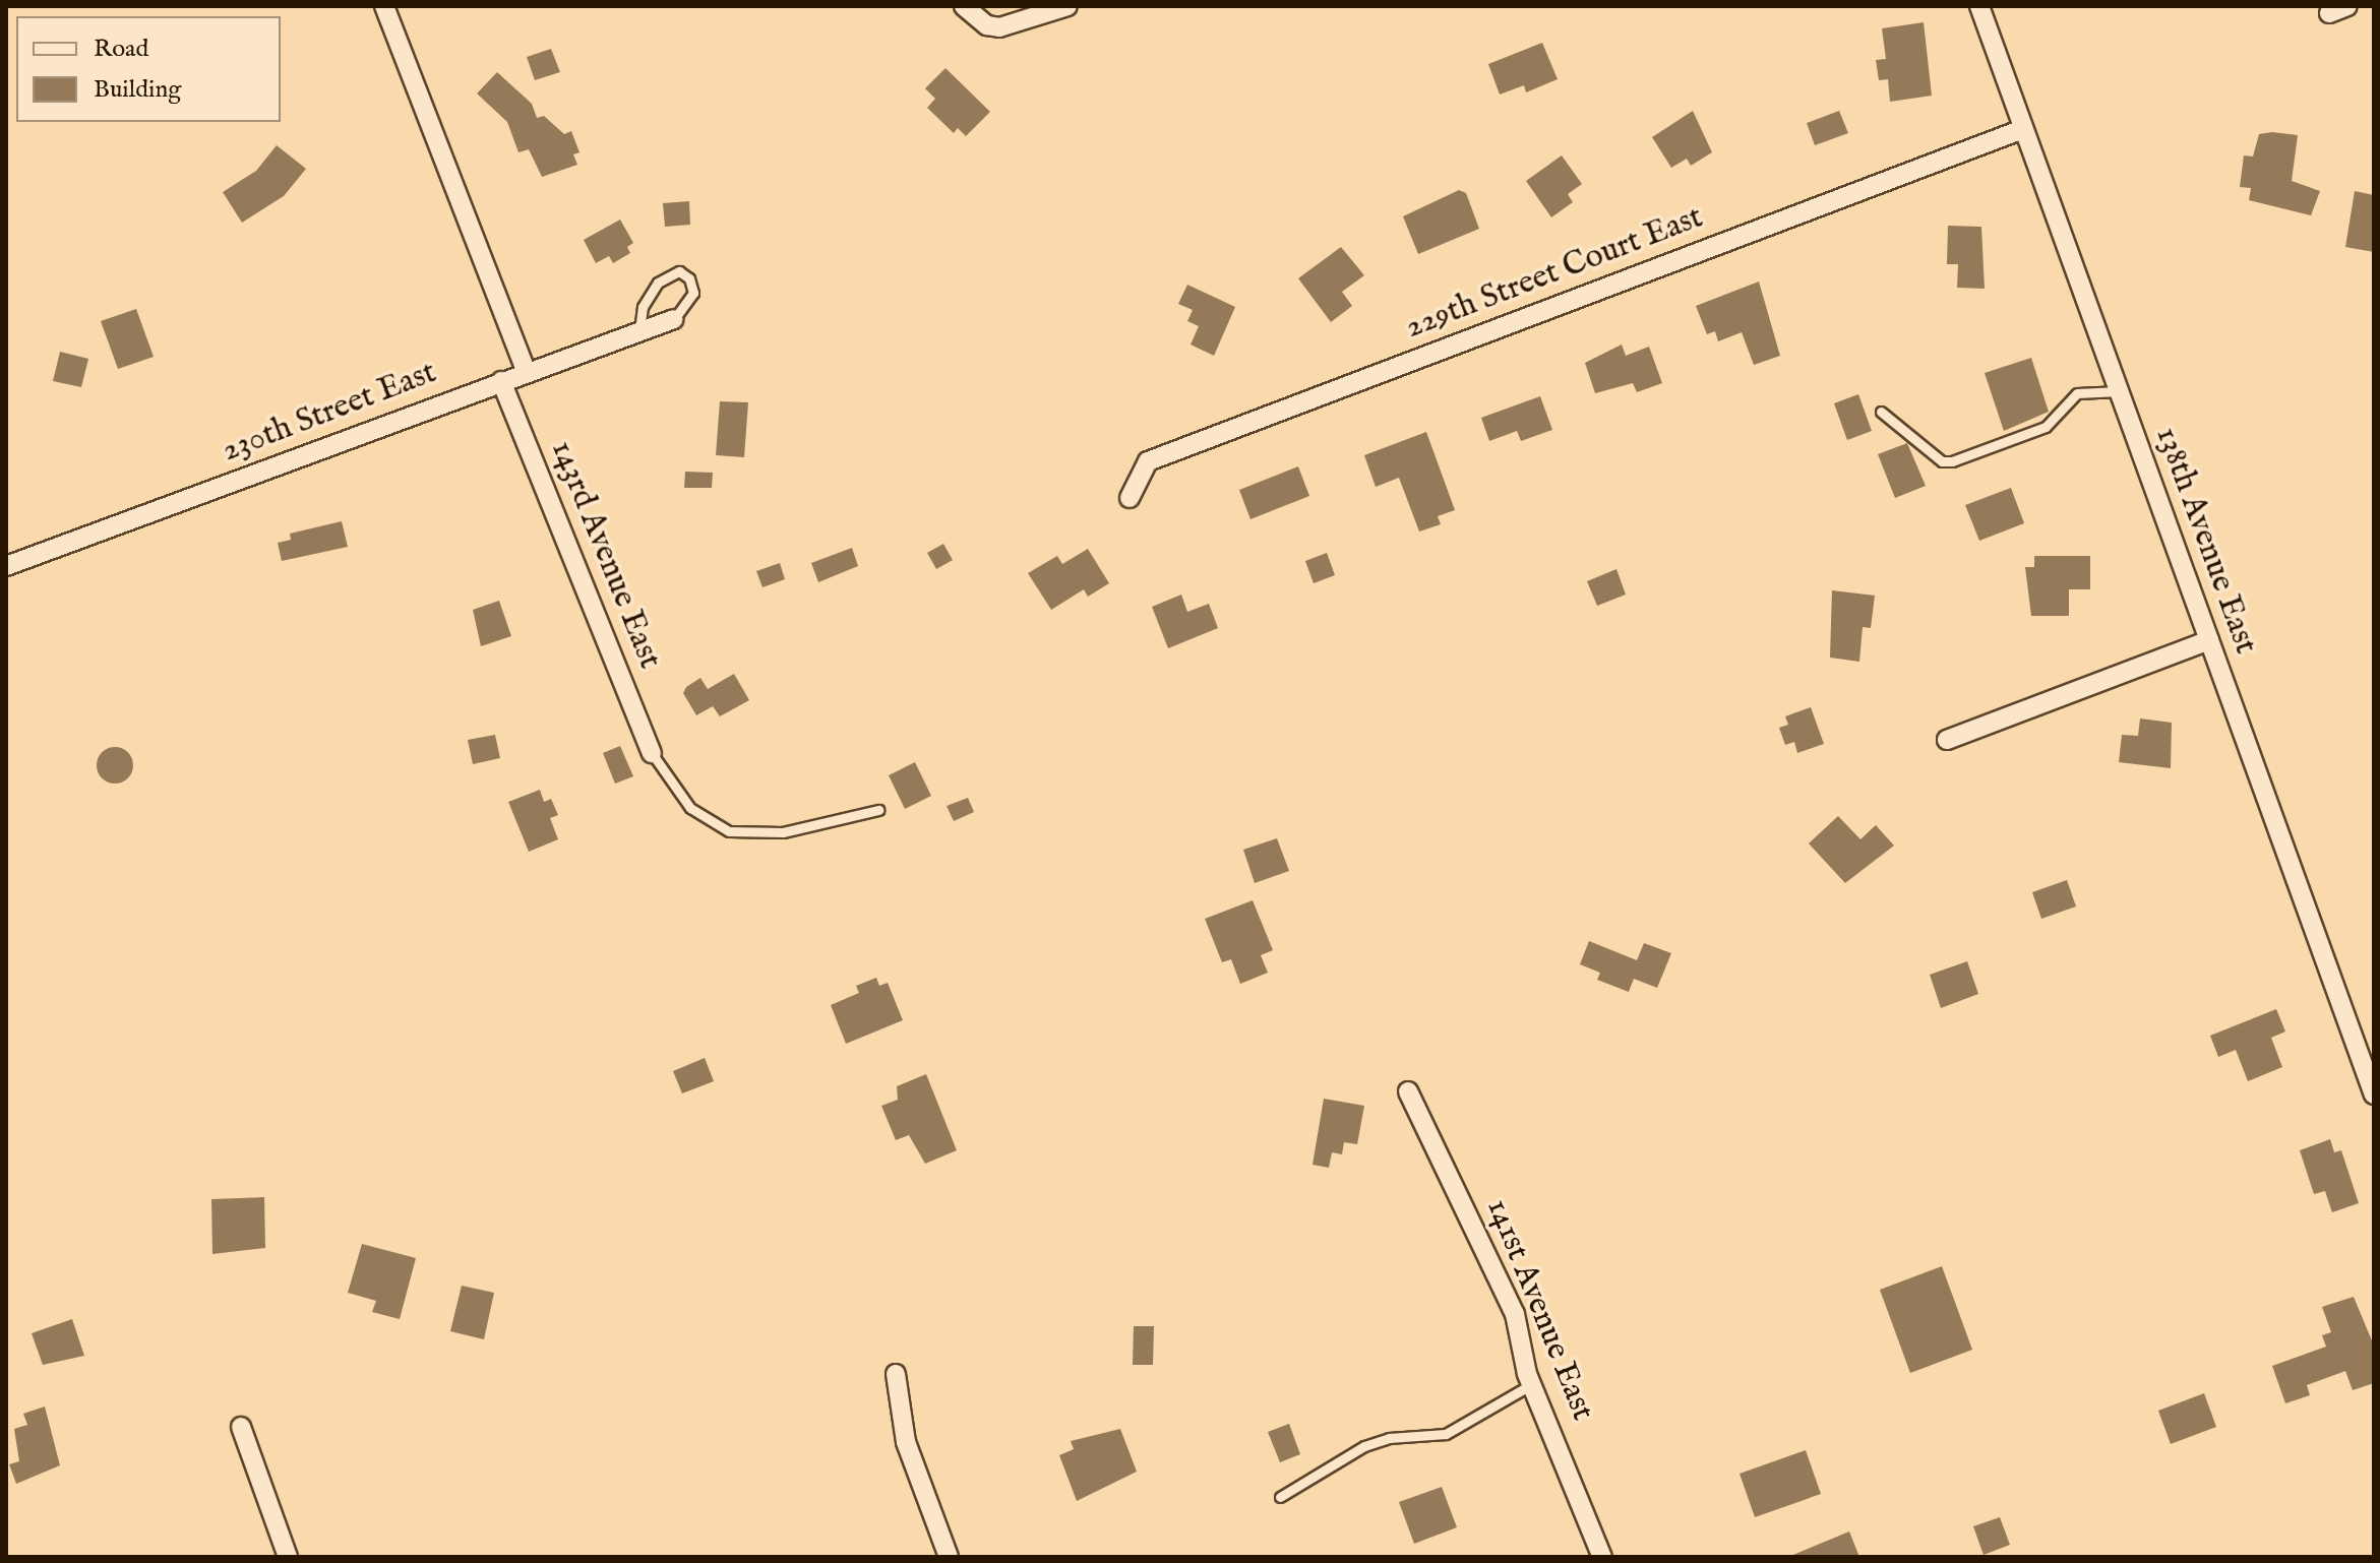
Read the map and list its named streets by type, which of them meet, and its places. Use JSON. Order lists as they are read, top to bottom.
{
  "streets": {
    "street": [
      "229th Street Court East",
      "230th Street East",
      "138th Avenue East",
      "143rd Avenue East",
      "141st Avenue East"
    ]
  },
  "crossings": [
    ["229th Street Court East", "138th Avenue East"],
    ["230th Street East", "143rd Avenue East"]
  ],
  "legend": ["Road", "Building"]
}
